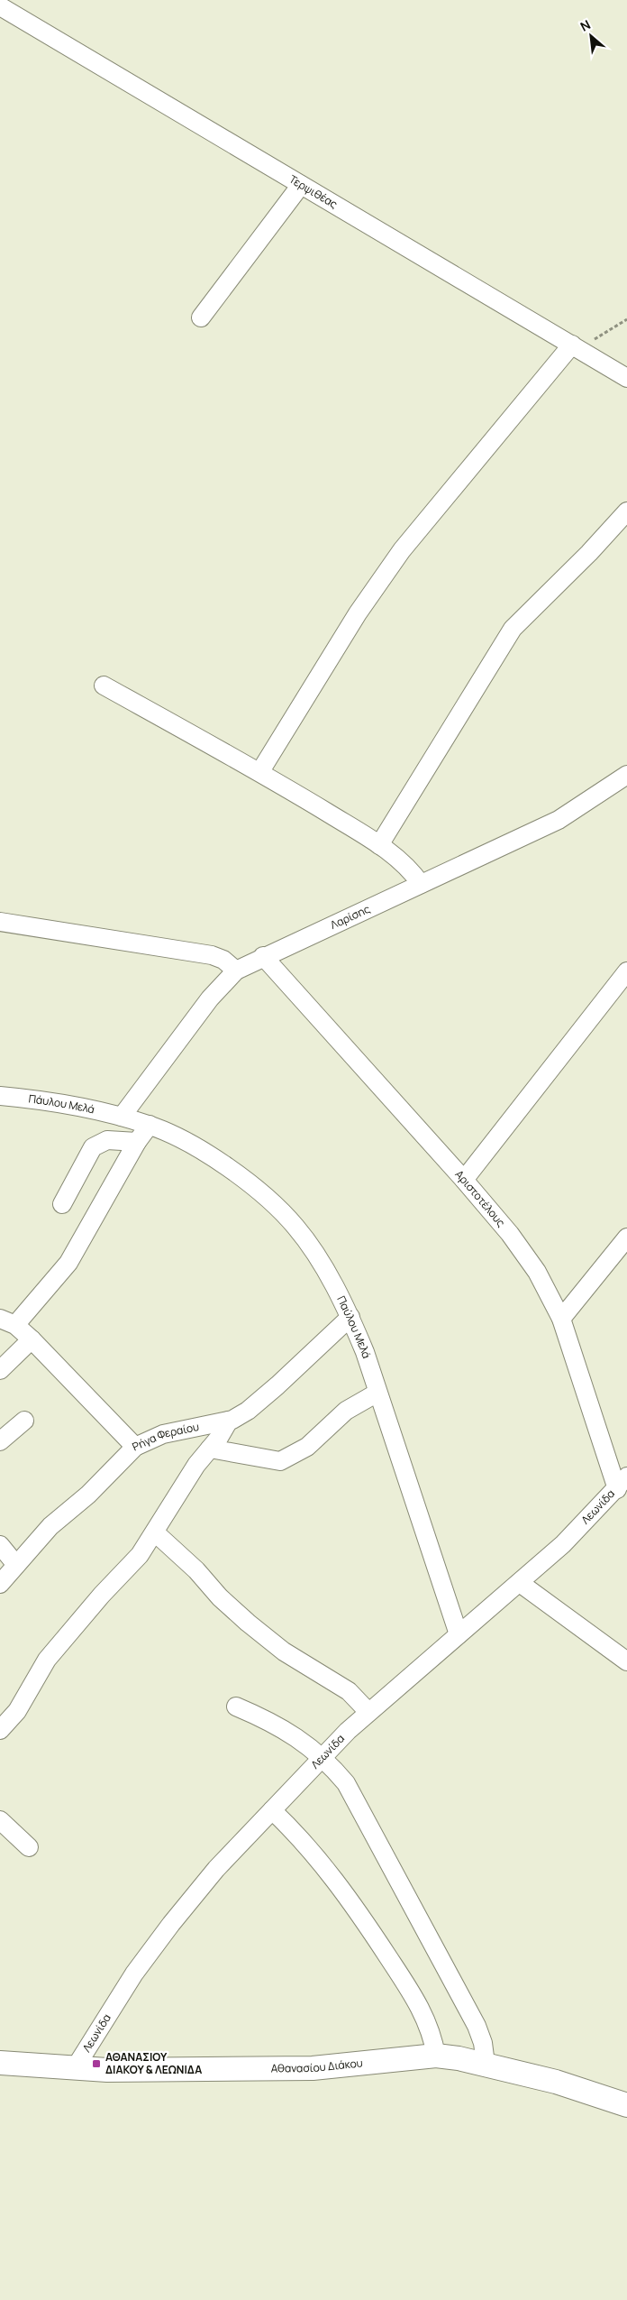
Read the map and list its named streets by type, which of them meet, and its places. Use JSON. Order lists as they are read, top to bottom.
{
  "streets": {
    "street": [
      "Τερψιθέας",
      "Λαρίσης",
      "Πάυλου Μελά",
      "Αριστοτέλους",
      "Παύλου Μελά",
      "Ρήγα Φεραίου",
      "Λεωνίδα",
      "Αθανασίου Διάκου"
    ]
  },
  "crossings": [
    ["Λαρίσης", "Πάυλου Μελά"],
    ["Λαρίσης", "Αριστοτέλους"],
    ["Λαρίσης", "Παύλου Μελά"],
    ["Πάυλου Μελά", "Παύλου Μελά"],
    ["Αριστοτέλους", "Λεωνίδα"],
    ["Παύλου Μελά", "Ρήγα Φεραίου"],
    ["Παύλου Μελά", "Λεωνίδα"],
    ["Λεωνίδα", "Αθανασίου Διάκου"]
  ],
  "places": {
    "transit": ["ΑΘΑΝΑΣΙΟΥ ΔΙΑΚΟΥ & ΛΕΩΝΙΔΑ"]
  },
  "north": "top left"
}
